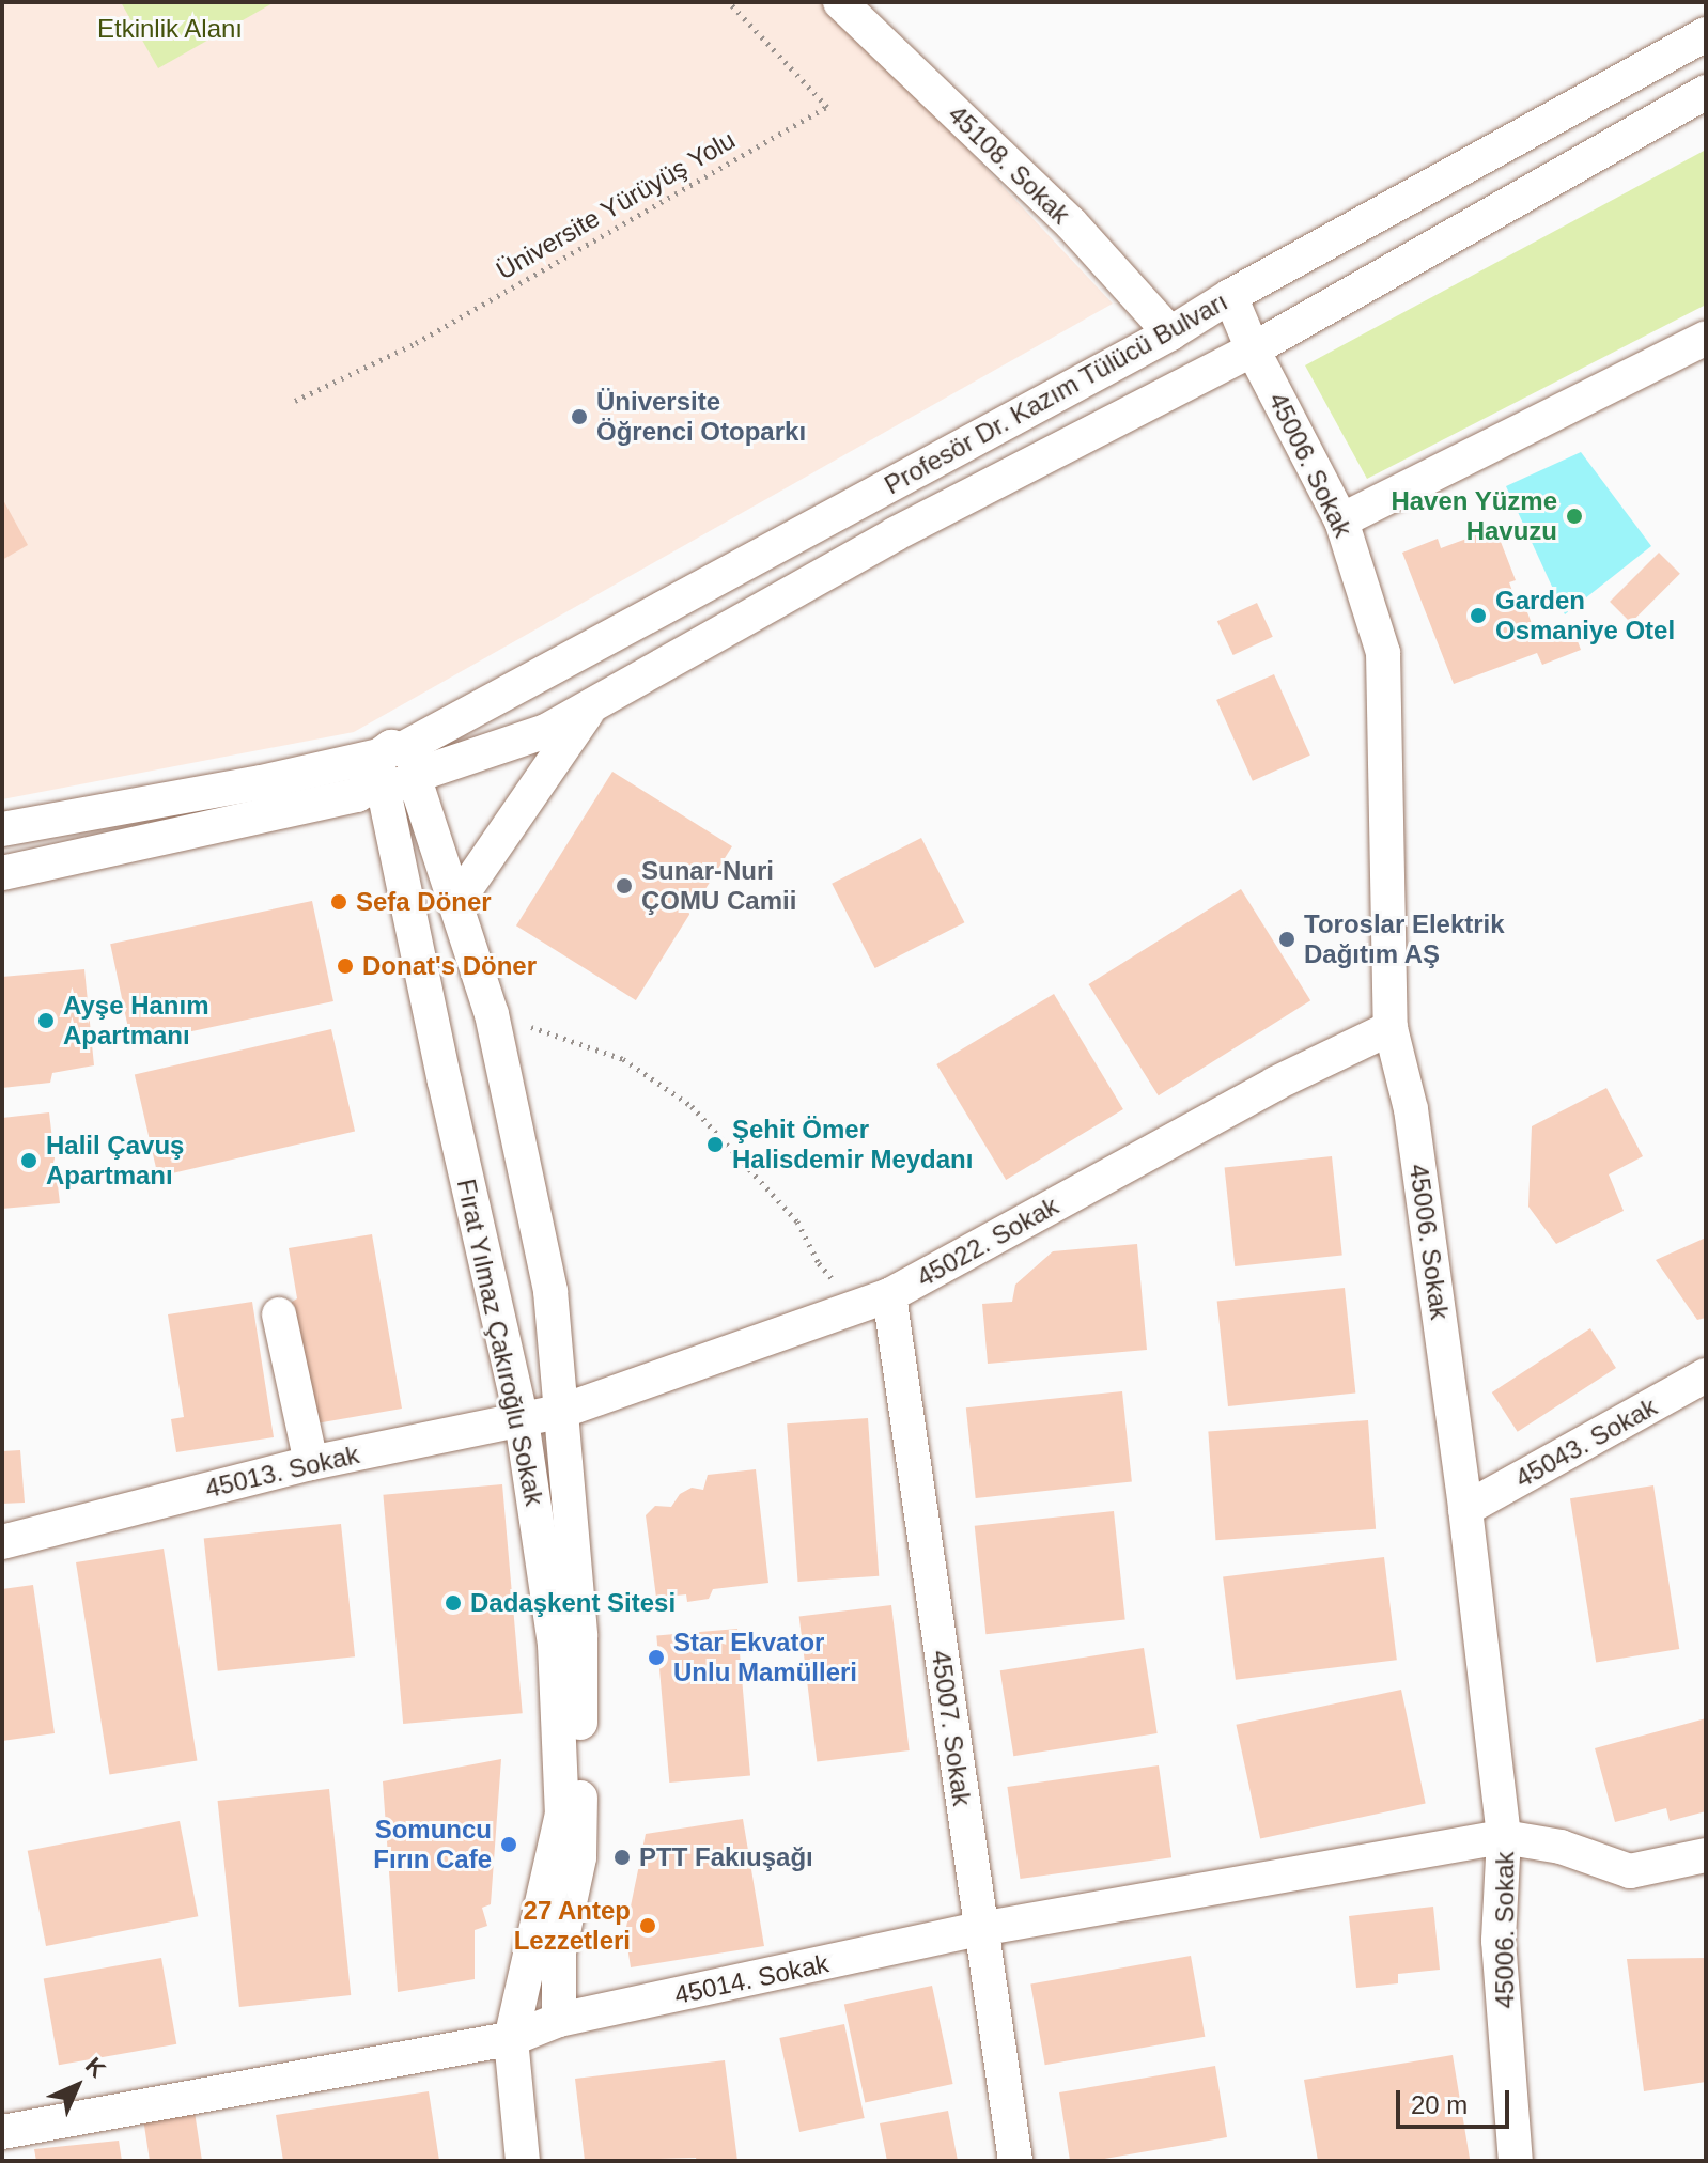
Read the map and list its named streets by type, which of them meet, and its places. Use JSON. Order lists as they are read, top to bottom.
{
  "streets": {
    "street": [
      "45108. Sokak",
      "Profesör Dr. Kazım Tülücü Bulvarı",
      "45006. Sokak",
      "45022. Sokak",
      "Fırat Yılmaz Çakıroğlu Sokak",
      "45043. Sokak",
      "45013. Sokak",
      "45007. Sokak",
      "45014. Sokak"
    ],
    "path": ["Üniversite Yürüyüş Yolu"]
  },
  "crossings": [
    ["45108. Sokak", "Profesör Dr. Kazım Tülücü Bulvarı"],
    ["Profesör Dr. Kazım Tülücü Bulvarı", "45006. Sokak"],
    ["Profesör Dr. Kazım Tülücü Bulvarı", "Fırat Yılmaz Çakıroğlu Sokak"],
    ["45006. Sokak", "45022. Sokak"],
    ["45006. Sokak", "45043. Sokak"],
    ["45006. Sokak", "45014. Sokak"],
    ["45022. Sokak", "Fırat Yılmaz Çakıroğlu Sokak"],
    ["45022. Sokak", "45013. Sokak"],
    ["45022. Sokak", "45007. Sokak"],
    ["Fırat Yılmaz Çakıroğlu Sokak", "45013. Sokak"],
    ["Fırat Yılmaz Çakıroğlu Sokak", "45014. Sokak"],
    ["45007. Sokak", "45014. Sokak"]
  ],
  "parks": ["Etkinlik Alanı"],
  "places": [
    "Üniversite Öğrenci Otoparkı",
    "Haven Yüzme Havuzu",
    "Garden Osmaniye Otel",
    "Sunar-Nuri ÇOMU Camii",
    "Sefa Döner",
    "Toroslar Elektrik Dağıtım AŞ",
    "Donat's Döner",
    "Ayşe Hanım Apartmanı",
    "Şehit Ömer Halisdemir Meydanı",
    "Halil Çavuş Apartmanı",
    "Dadaşkent Sitesi",
    "Star Ekvator Unlu Mamülleri",
    "Somuncu Fırın Cafe",
    "PTT Fakıuşağı",
    "27 Antep Lezzetleri"
  ],
  "scale_bar": "20 m",
  "north": "top right"
}
